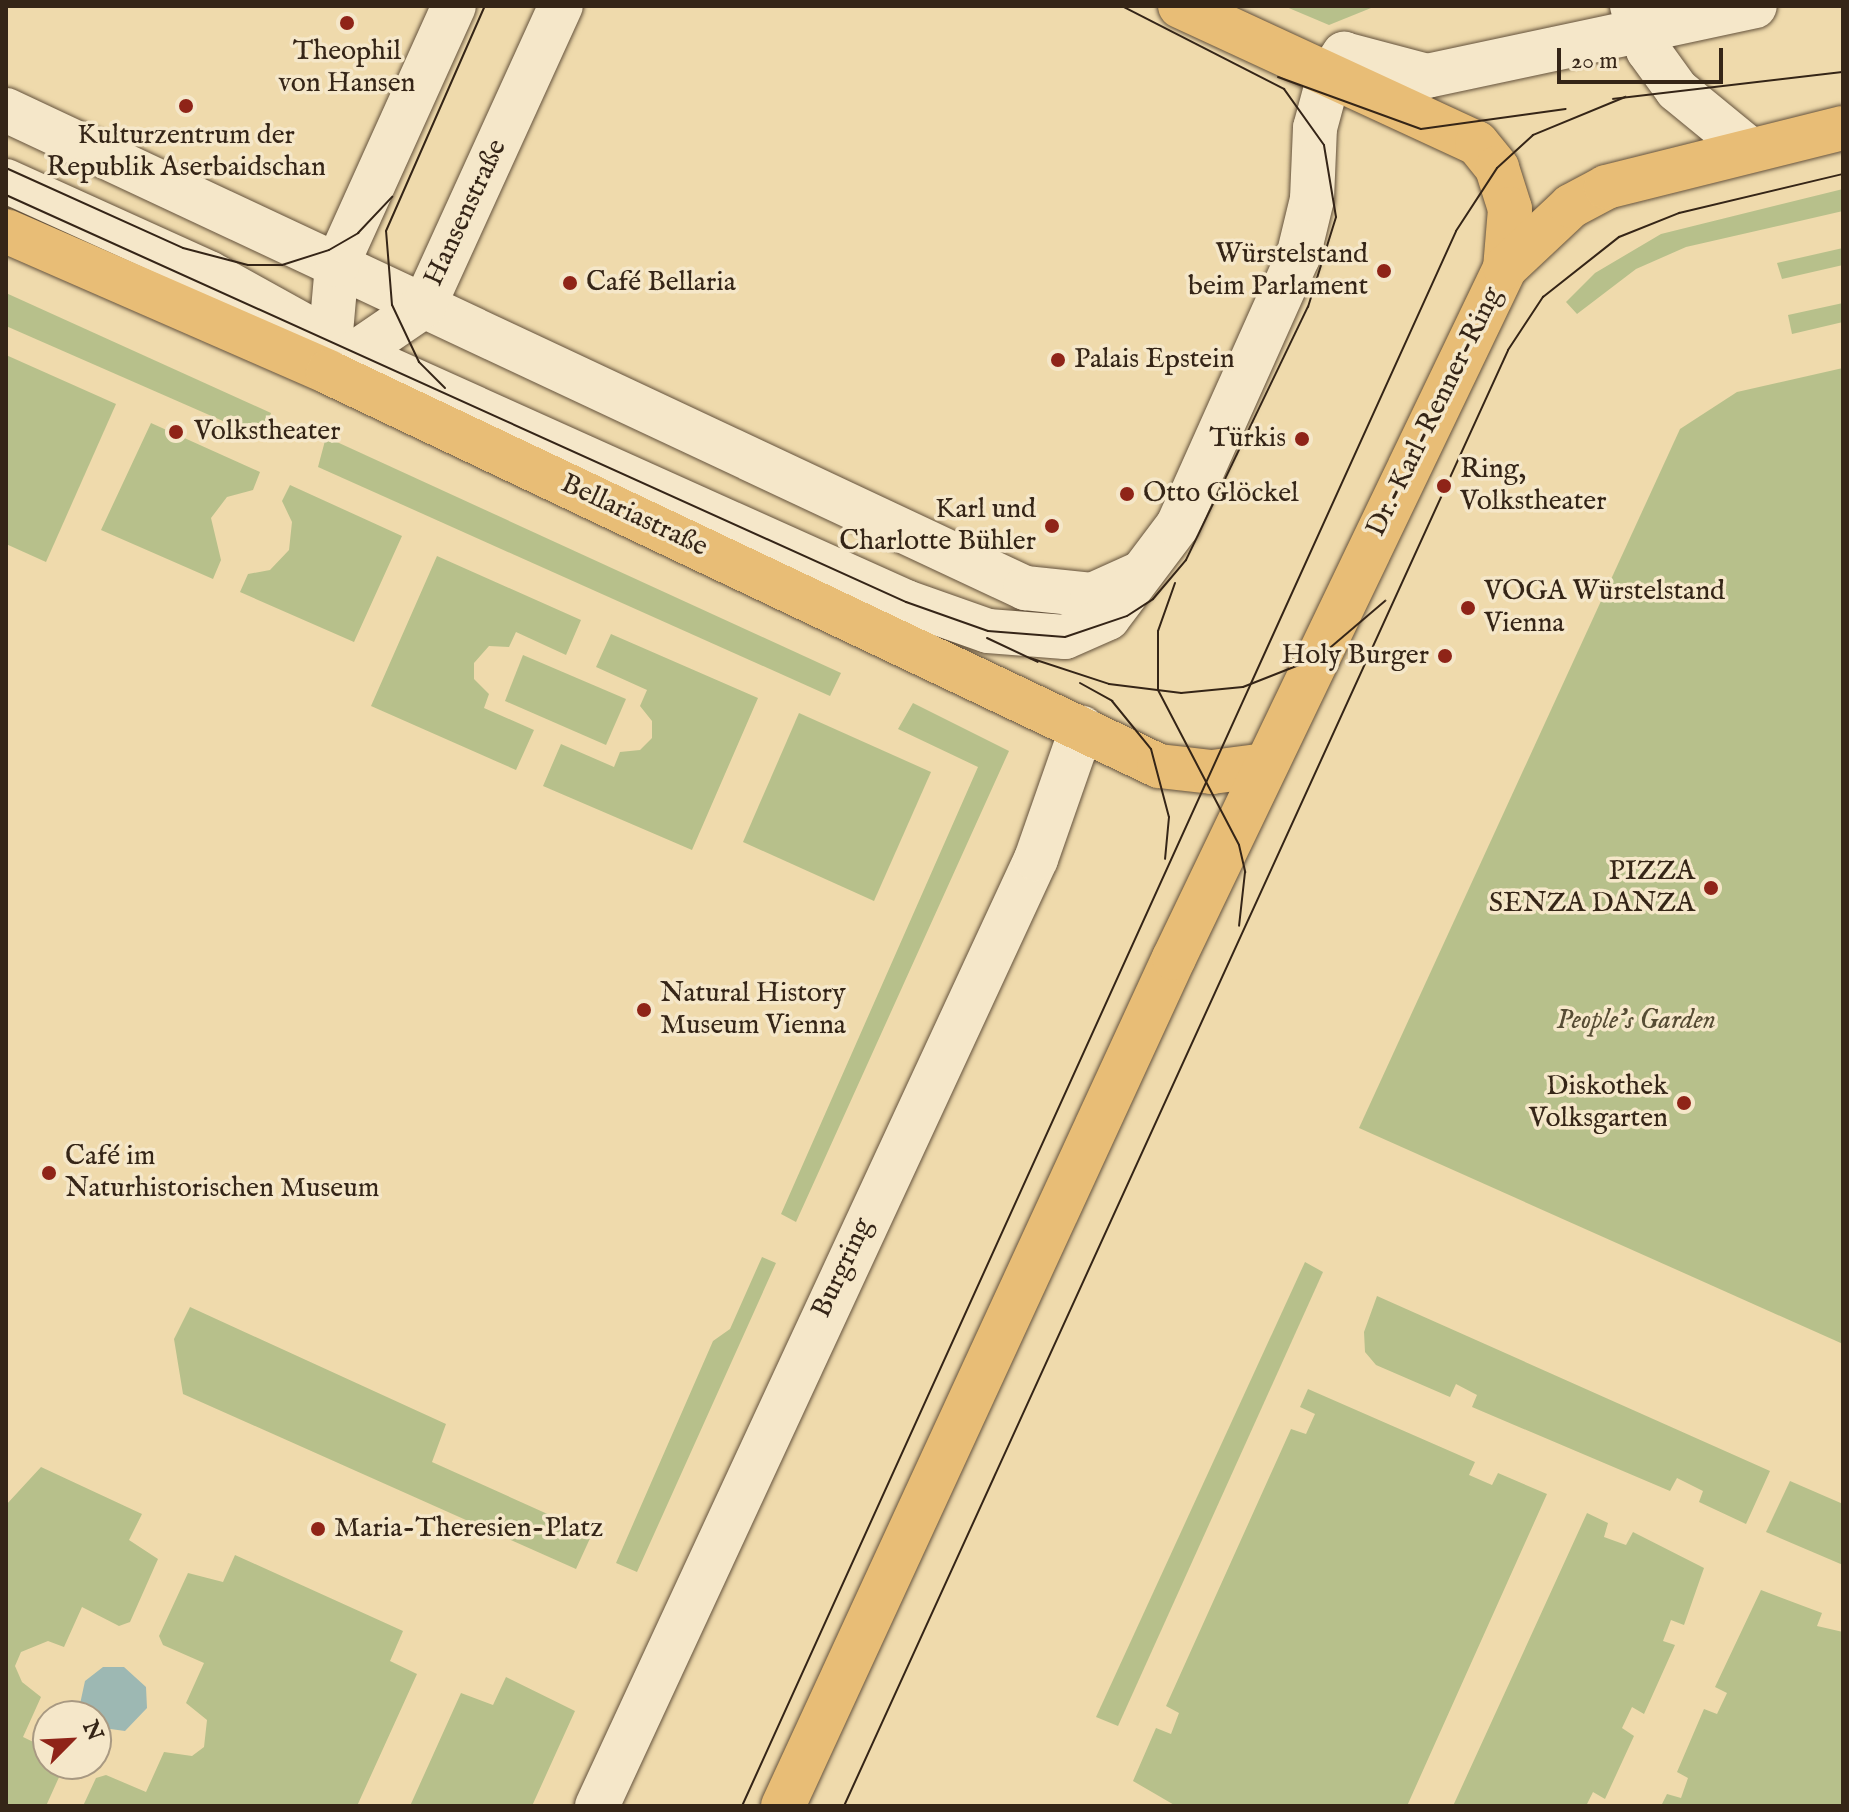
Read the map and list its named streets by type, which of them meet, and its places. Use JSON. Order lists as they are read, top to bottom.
{
  "streets": {
    "main road": ["Dr.-Karl-Renner-Ring", "Bellariastraße"],
    "street": ["Hansenstraße", "Burgring"]
  },
  "crossings": [
    ["Hansenstraße", "Bellariastraße"],
    ["Dr.-Karl-Renner-Ring", "Bellariastraße"],
    ["Bellariastraße", "Burgring"]
  ],
  "parks": ["People's Garden"],
  "places": [
    "Theophil von Hansen",
    "Kulturzentrum der Republik Aserbaidschan",
    "Würstelstand beim Parlament",
    "Café Bellaria",
    "Palais Epstein",
    "Volkstheater",
    "Türkis",
    "Ring, Volkstheater",
    "Otto Glöckel",
    "Karl und Charlotte Bühler",
    "VOGA Würstelstand Vienna",
    "Holy Burger",
    "PIZZA SENZA DANZA",
    "Natural History Museum Vienna",
    "Diskothek Volksgarten",
    "Café im Naturhistorischen Museum",
    "Maria-Theresien-Platz"
  ],
  "scale_bar": "20 m",
  "north": "top right"
}
